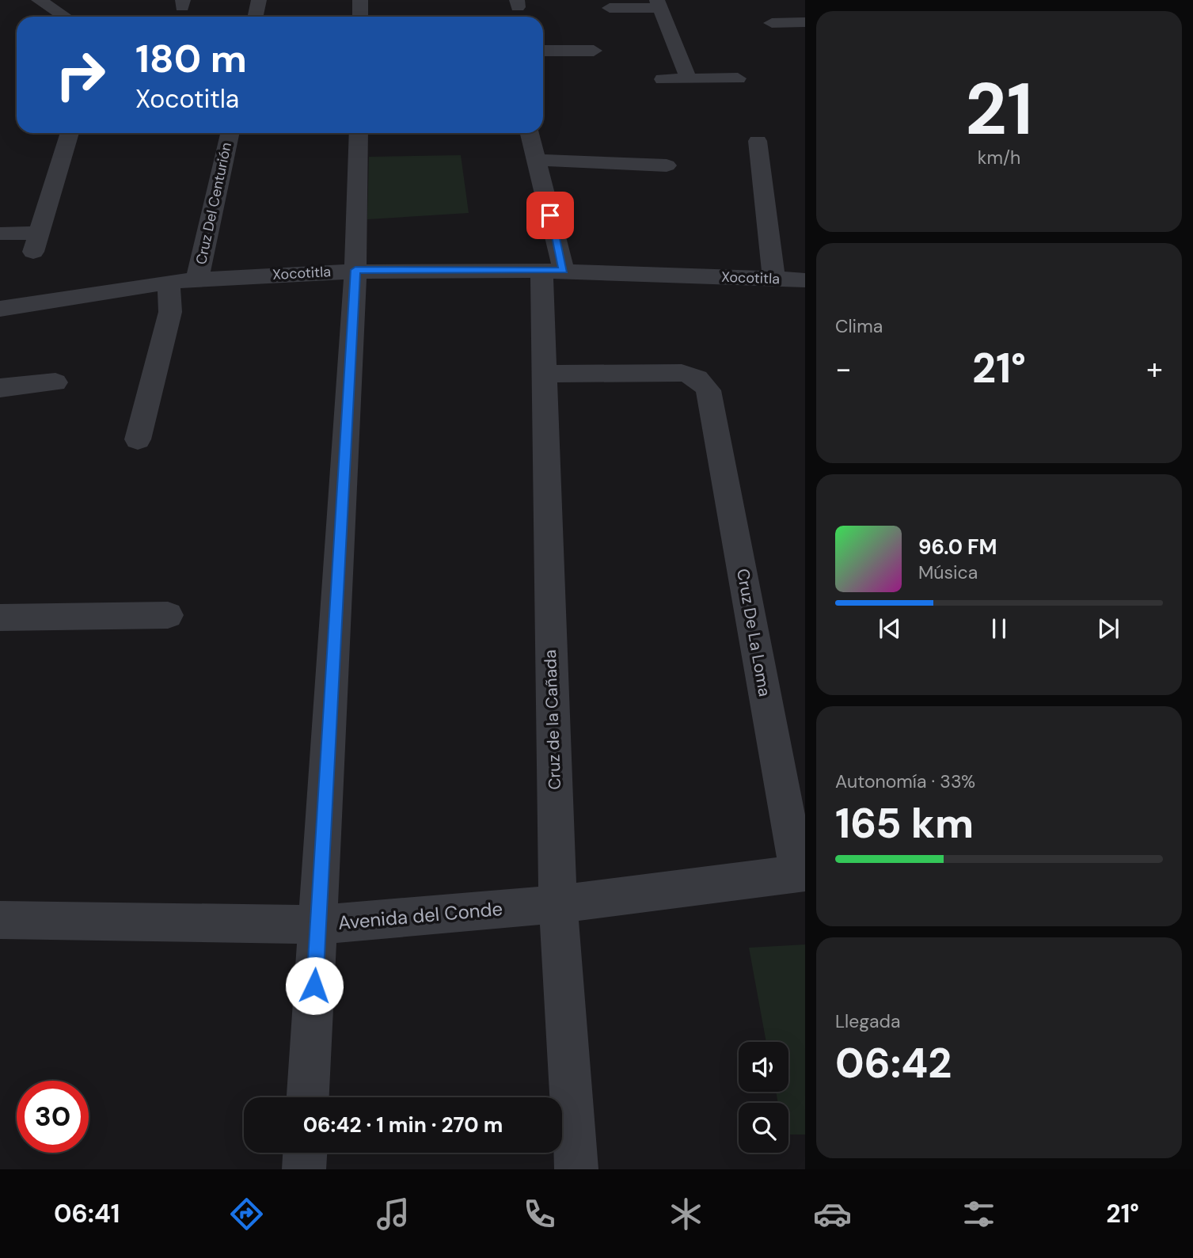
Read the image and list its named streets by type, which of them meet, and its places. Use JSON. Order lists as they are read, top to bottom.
{
  "streets": {
    "street": [
      "Cruz Del Centurión",
      "Xocotitla",
      "Cruz De La Loma",
      "Cruz de la Cañada",
      "Avenida del Conde"
    ]
  },
  "crossings": [
    ["Cruz Del Centurión", "Xocotitla"],
    ["Xocotitla", "Cruz de la Cañada"],
    ["Cruz De La Loma", "Cruz de la Cañada"],
    ["Cruz De La Loma", "Avenida del Conde"],
    ["Cruz de la Cañada", "Avenida del Conde"]
  ],
  "page": {
    "tile": [
      ["21", "km/h"],
      "Clima",
      ["Autonomía · 33%", "165 km"],
      ["Llegada", "06:42"]
    ],
    "turn": ["180 m", "Xocotitla"],
    "heat": ["−", "21°", "+"],
    "song": ["96.0 FM", "Música"],
    "limit": "30",
    "trip": "06:42 · 1 min · 270 m",
    "tabs": ["06:41", "21°"]
  }
}
